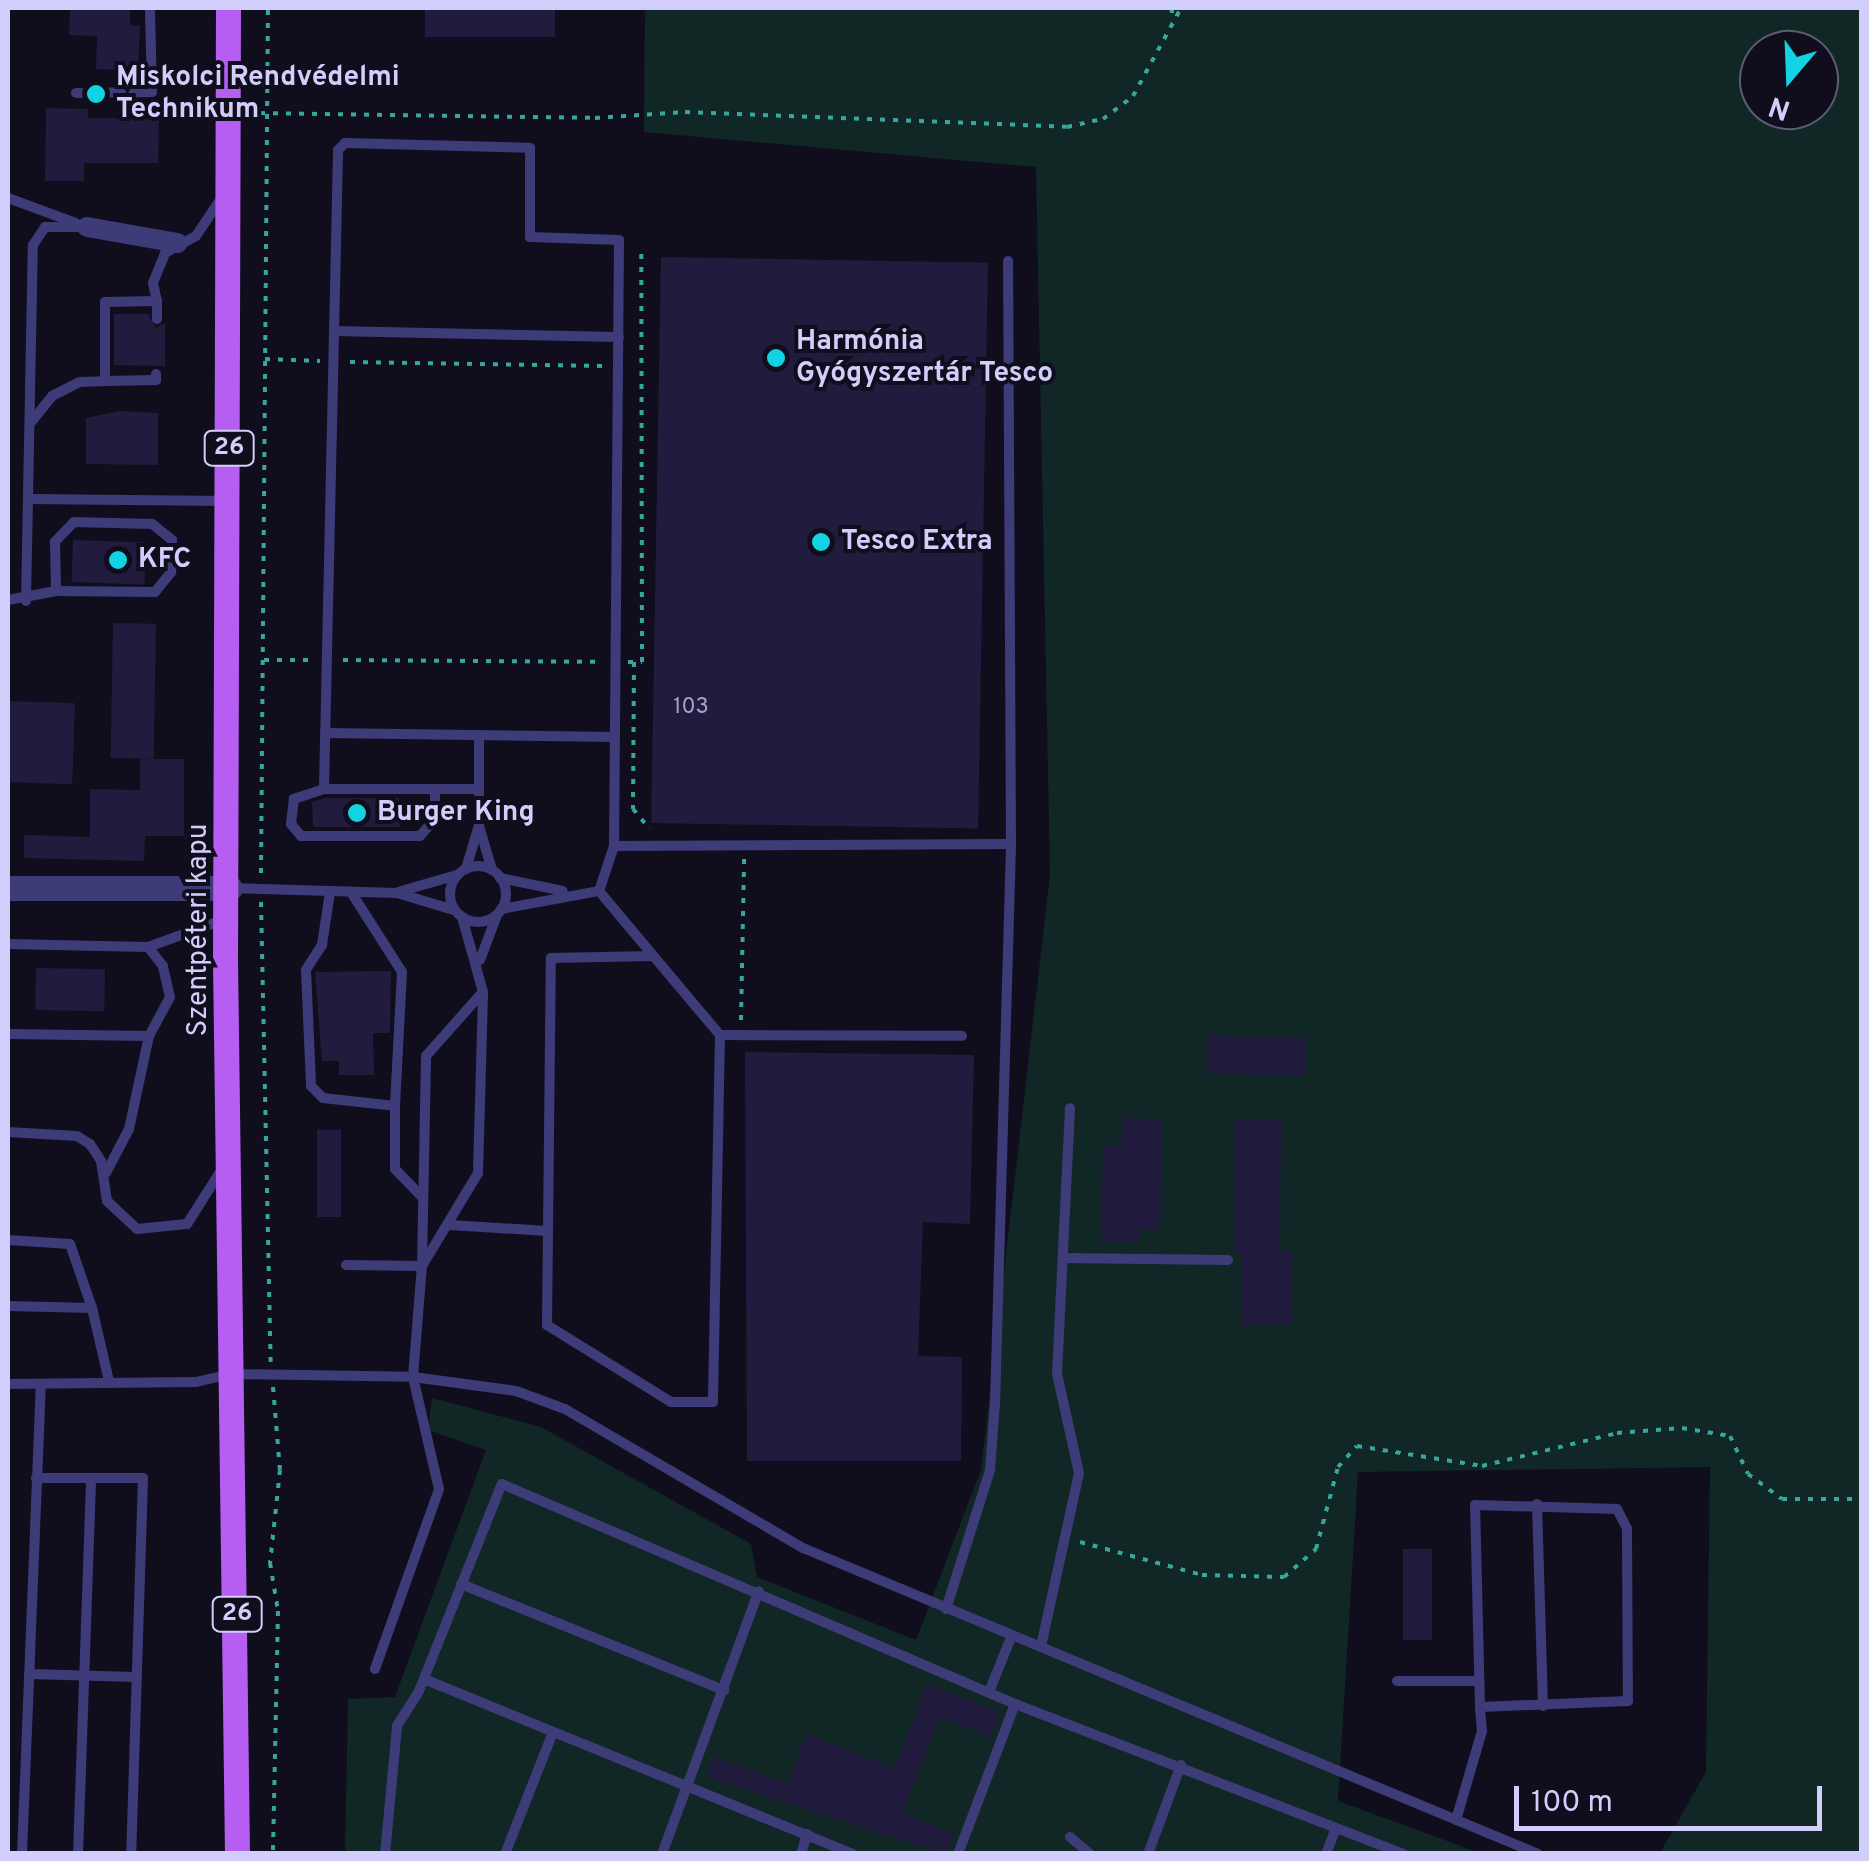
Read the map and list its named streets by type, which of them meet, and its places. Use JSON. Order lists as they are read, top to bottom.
{
  "streets": {
    "main road": ["26", "Szentpéteri kapu"]
  },
  "places": [
    "Miskolci Rendvédelmi Technikum",
    "Harmónia Gyógyszertár Tesco",
    "Tesco Extra",
    "KFC",
    "Burger King"
  ],
  "house_numbers": ["103"],
  "scale_bar": "100 m",
  "north": "bottom"
}
